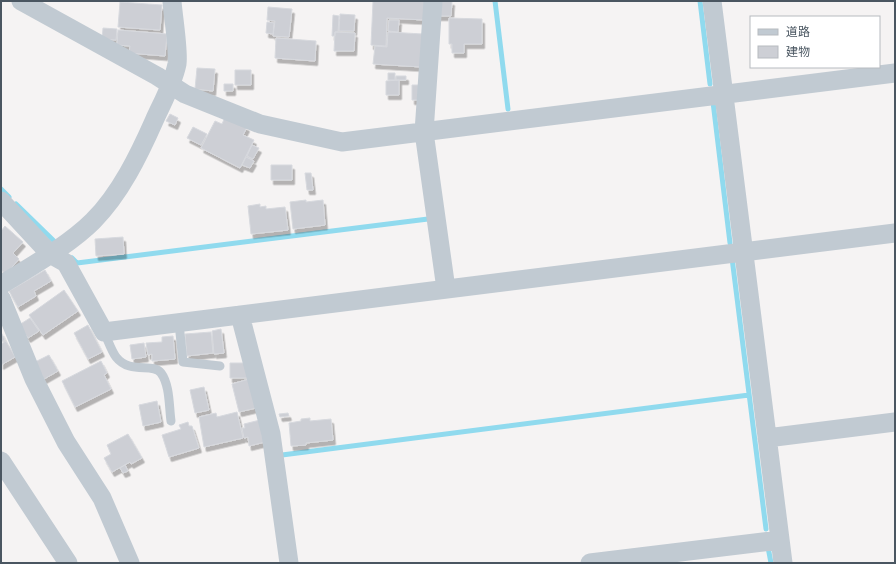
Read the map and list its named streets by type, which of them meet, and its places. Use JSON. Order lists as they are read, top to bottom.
{
  "legend": ["道路", "建物"]
}
